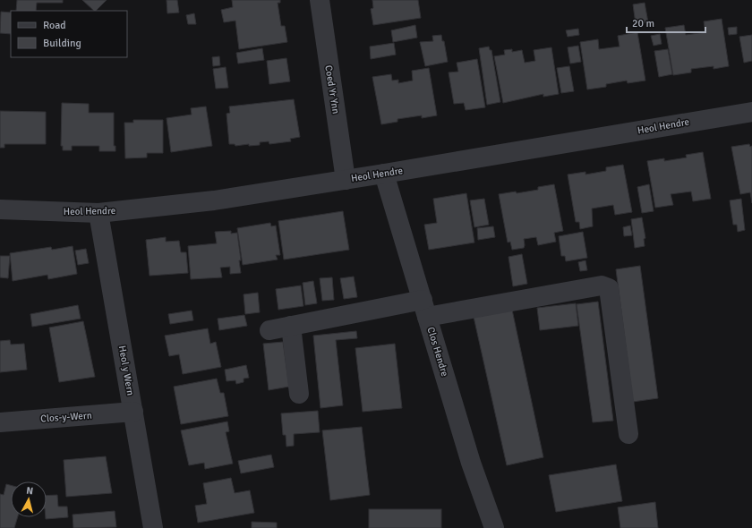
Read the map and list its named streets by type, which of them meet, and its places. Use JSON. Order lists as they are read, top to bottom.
{
  "streets": {
    "street": [
      "Coed Yr Ynn",
      "Heol Hendre",
      "Clos Hendre",
      "Heol y Wern",
      "Clos-y-Wern"
    ]
  },
  "crossings": [
    ["Coed Yr Ynn", "Heol Hendre"],
    ["Heol Hendre", "Clos Hendre"],
    ["Heol Hendre", "Heol y Wern"],
    ["Heol y Wern", "Clos-y-Wern"]
  ],
  "legend": ["Road", "Building"],
  "scale_bar": "20 m",
  "north": "top"
}
